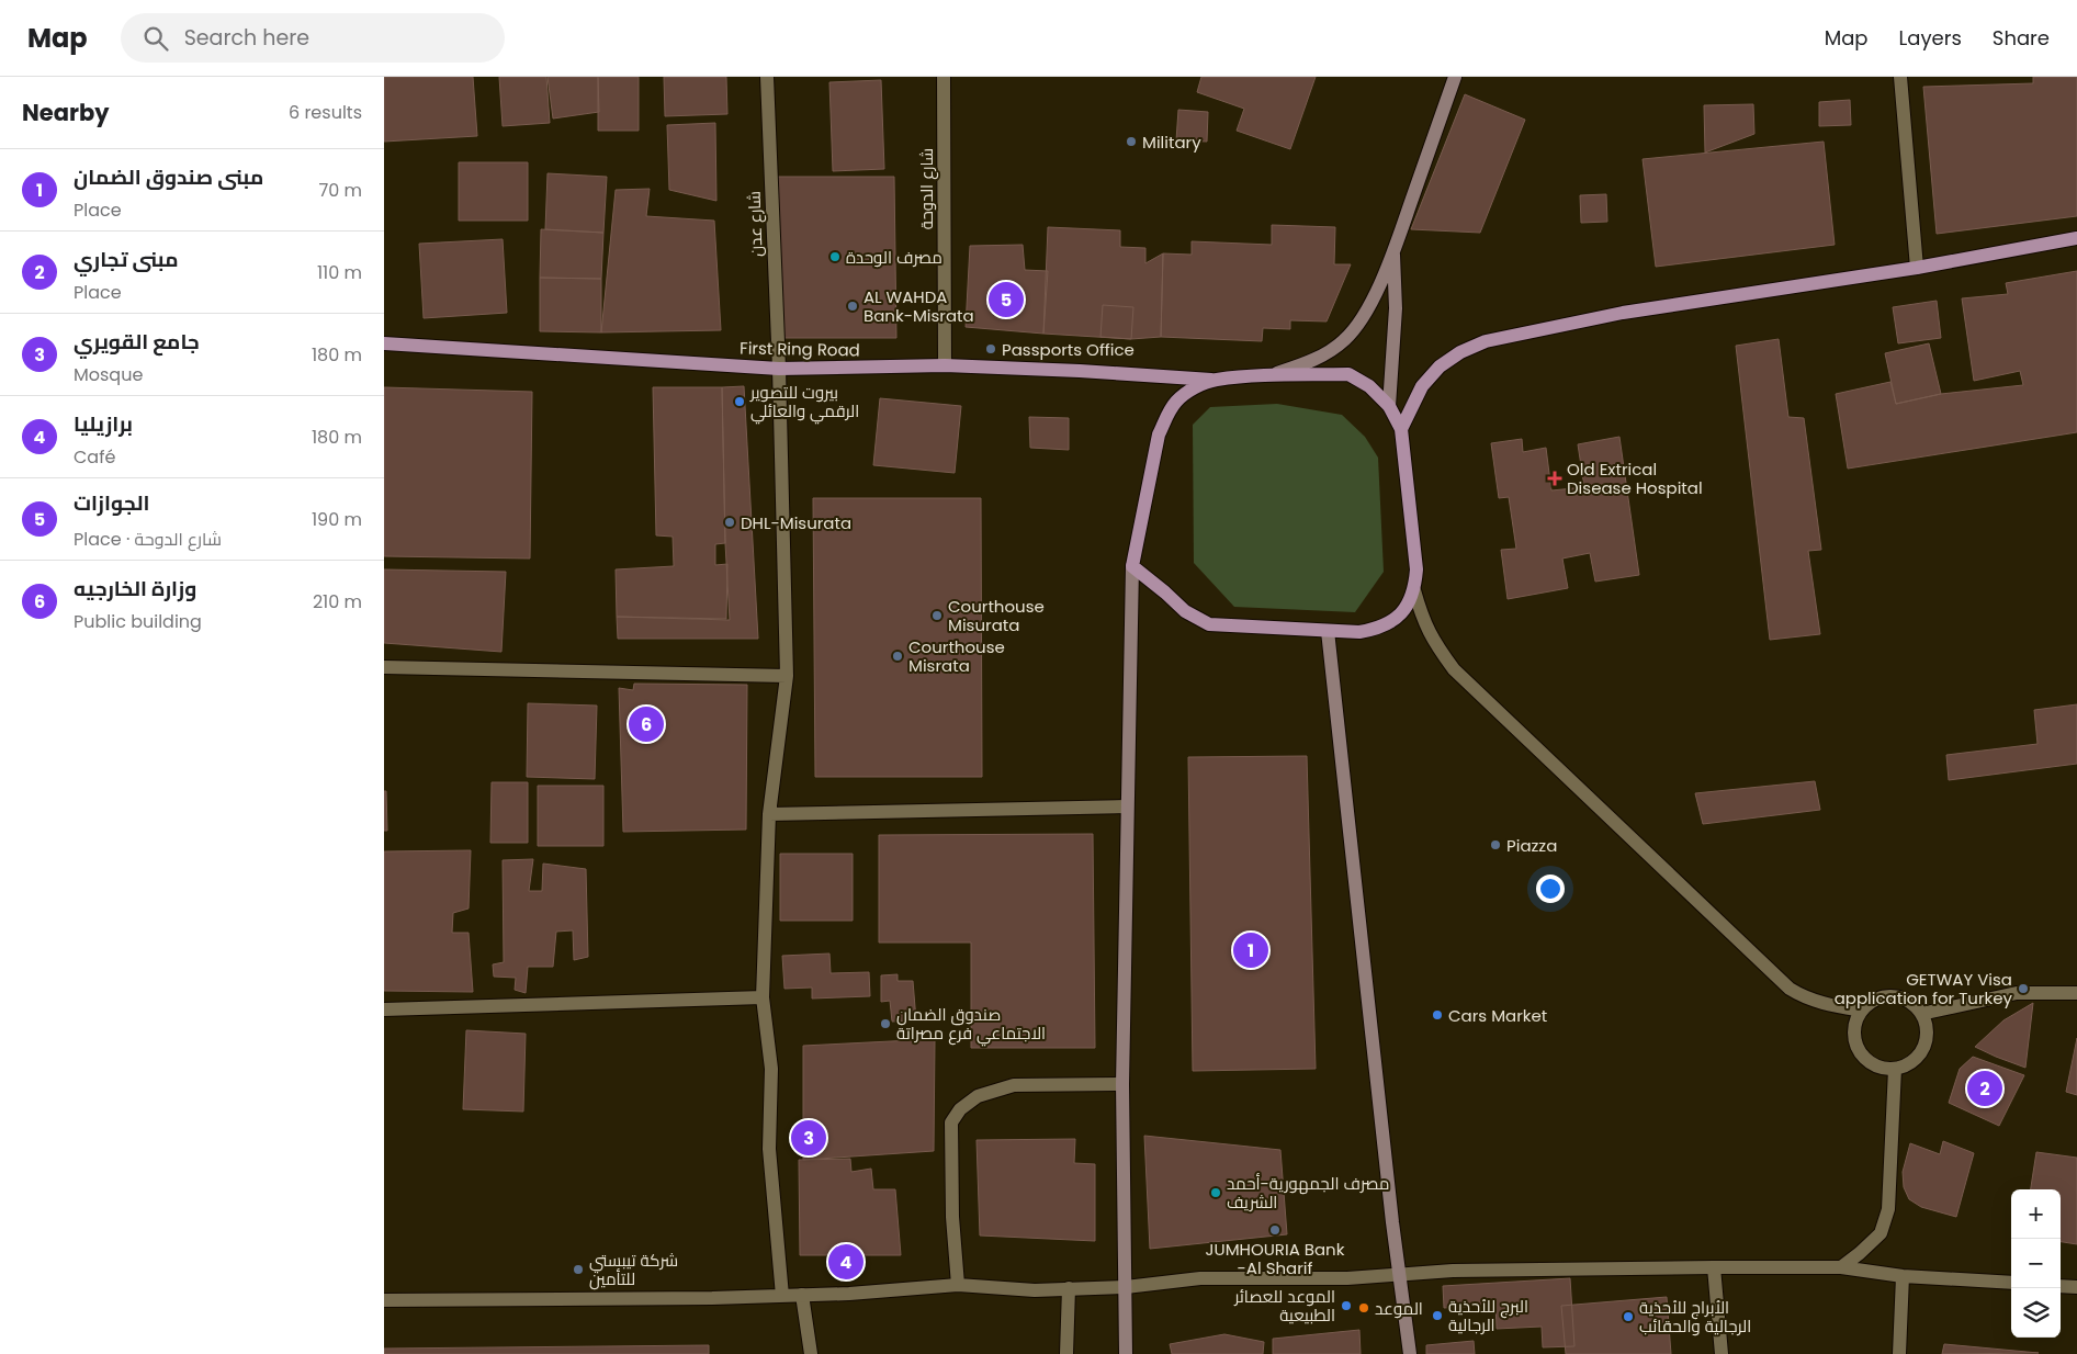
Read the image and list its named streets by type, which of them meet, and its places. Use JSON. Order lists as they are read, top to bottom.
{
  "streets": {
    "main road": ["First Ring Road"],
    "street": ["شارع الدوحة", "شارع عدن"]
  },
  "crossings": [
    ["شارع الدوحة", "First Ring Road"],
    ["شارع عدن", "First Ring Road"]
  ],
  "places": {
    "other": [
      "Military",
      "مصرف الوحدة",
      "AL WAHDA Bank-Misrata",
      "Passports Office",
      "بيروت للتصوير الرقمي والعائلي",
      "DHL-Misurata",
      "Courthouse Misurata",
      "Courthouse Misrata",
      "Piazza",
      "GETWAY Visa application for Turkey",
      "Cars Market",
      "صندوق الضمان الاجتماعي فرع مصراتة",
      "مصرف الجمهورية-أحمد الشريف",
      "JUMHOURIA Bank -Al Sharif",
      "شركة تيبستي للتأمين",
      "الموعد للعصائر الطبيعية",
      "الموعد",
      "البرج للأحذية الرجالية",
      "الأبراج للأحذية الرجالية والحقائب"
    ],
    "health": ["Old Extrical Disease Hospital"]
  },
  "page": {
    "header": "Map",
    "search": "Search here",
    "nav": ["Map", "Layers", "Share"],
    "heading": ["Nearby", "6 results"],
    "list": [
      {
        "mark": "1",
        "name": "مبنى صندوق الضمان",
        "note": "Place",
        "value": "70 m"
      },
      {
        "mark": "2",
        "name": "مبنى تجاري",
        "note": "Place",
        "value": "110 m"
      },
      {
        "mark": "3",
        "name": "جامع القويري",
        "note": "Mosque",
        "value": "180 m"
      },
      {
        "mark": "4",
        "name": "برازيليا",
        "note": "Café",
        "value": "180 m"
      },
      {
        "mark": "5",
        "name": "الجوازات",
        "note": "Place · شارع الدوحة",
        "value": "190 m"
      },
      {
        "mark": "6",
        "name": "وزارة الخارجيه",
        "note": "Public building",
        "value": "210 m"
      }
    ],
    "pins": [
      "5",
      "6",
      "1",
      "2",
      "3",
      "4"
    ],
    "map_buttons": ["+", "−"]
  }
}
